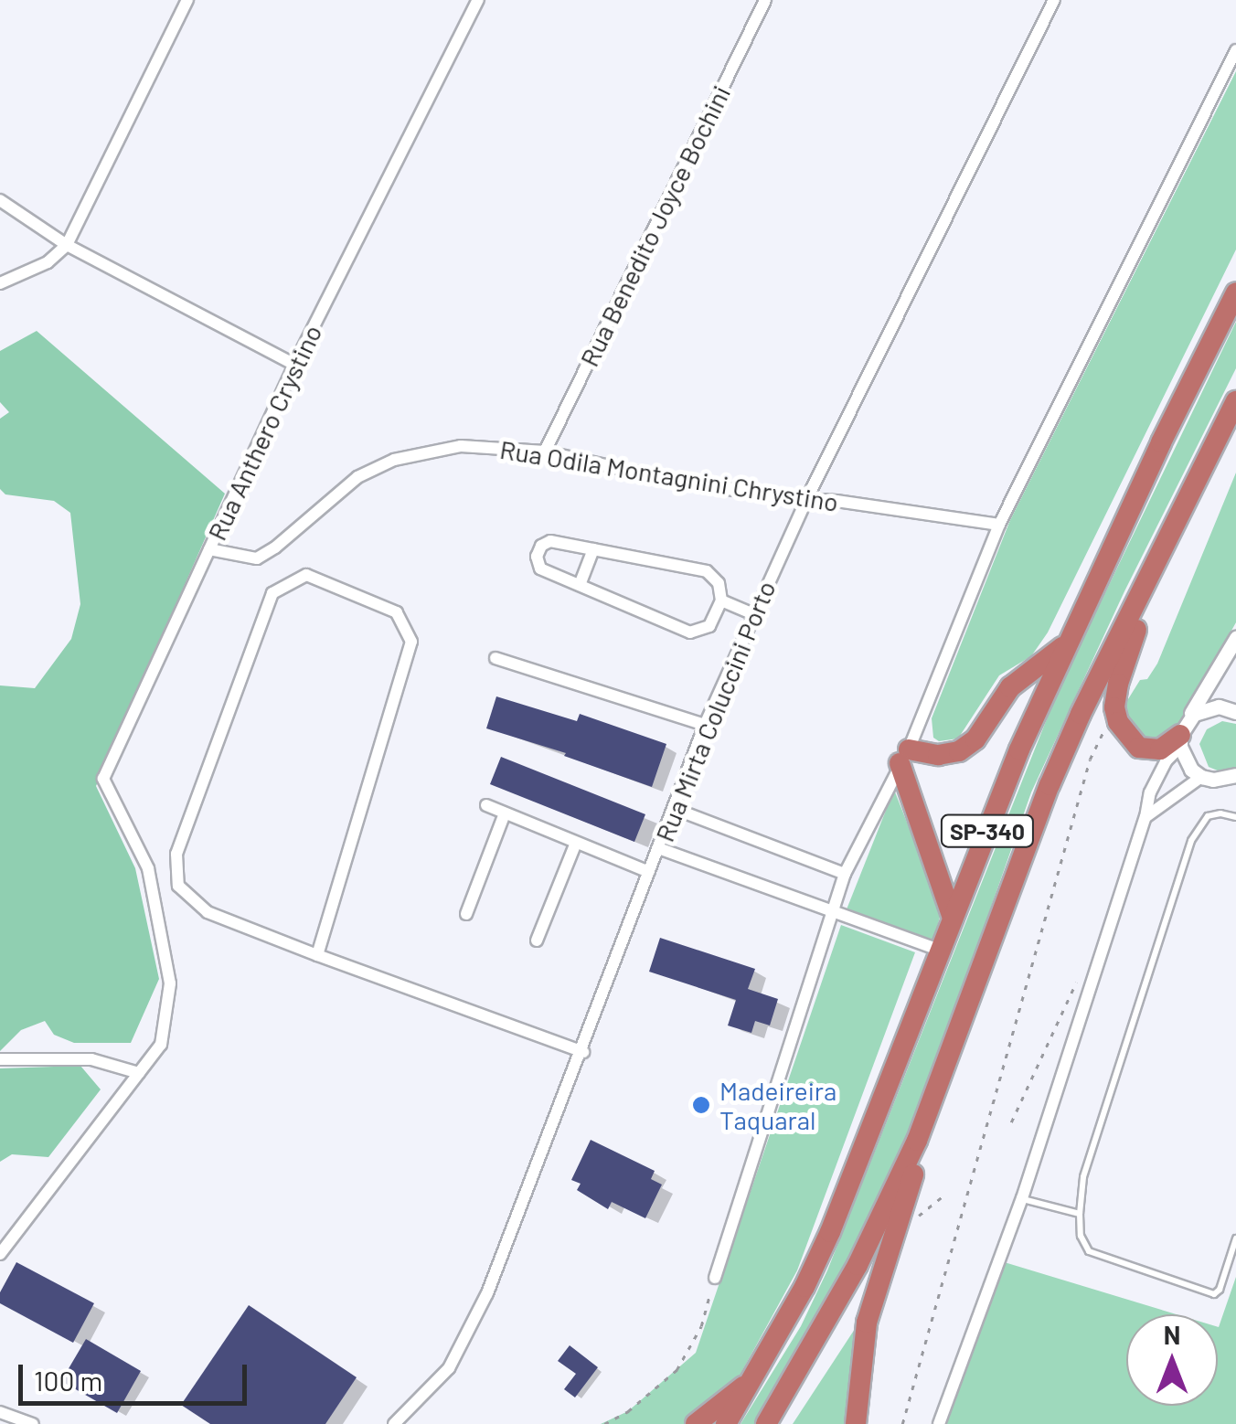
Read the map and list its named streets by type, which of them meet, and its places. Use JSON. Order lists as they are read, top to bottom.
{
  "streets": {
    "highway": ["SP-340"],
    "street": [
      "Rua Benedito Joyce Bochini",
      "Rua Anthero Crystino",
      "Rua Odila Montagnini Chrystino",
      "Rua Mirta Coluccini Porto"
    ]
  },
  "crossings": [
    ["Rua Benedito Joyce Bochini", "Rua Odila Montagnini Chrystino"],
    ["Rua Anthero Crystino", "Rua Odila Montagnini Chrystino"],
    ["Rua Odila Montagnini Chrystino", "Rua Mirta Coluccini Porto"]
  ],
  "places": ["Madeireira Taquaral"],
  "scale_bar": "100 m",
  "north": "top"
}
